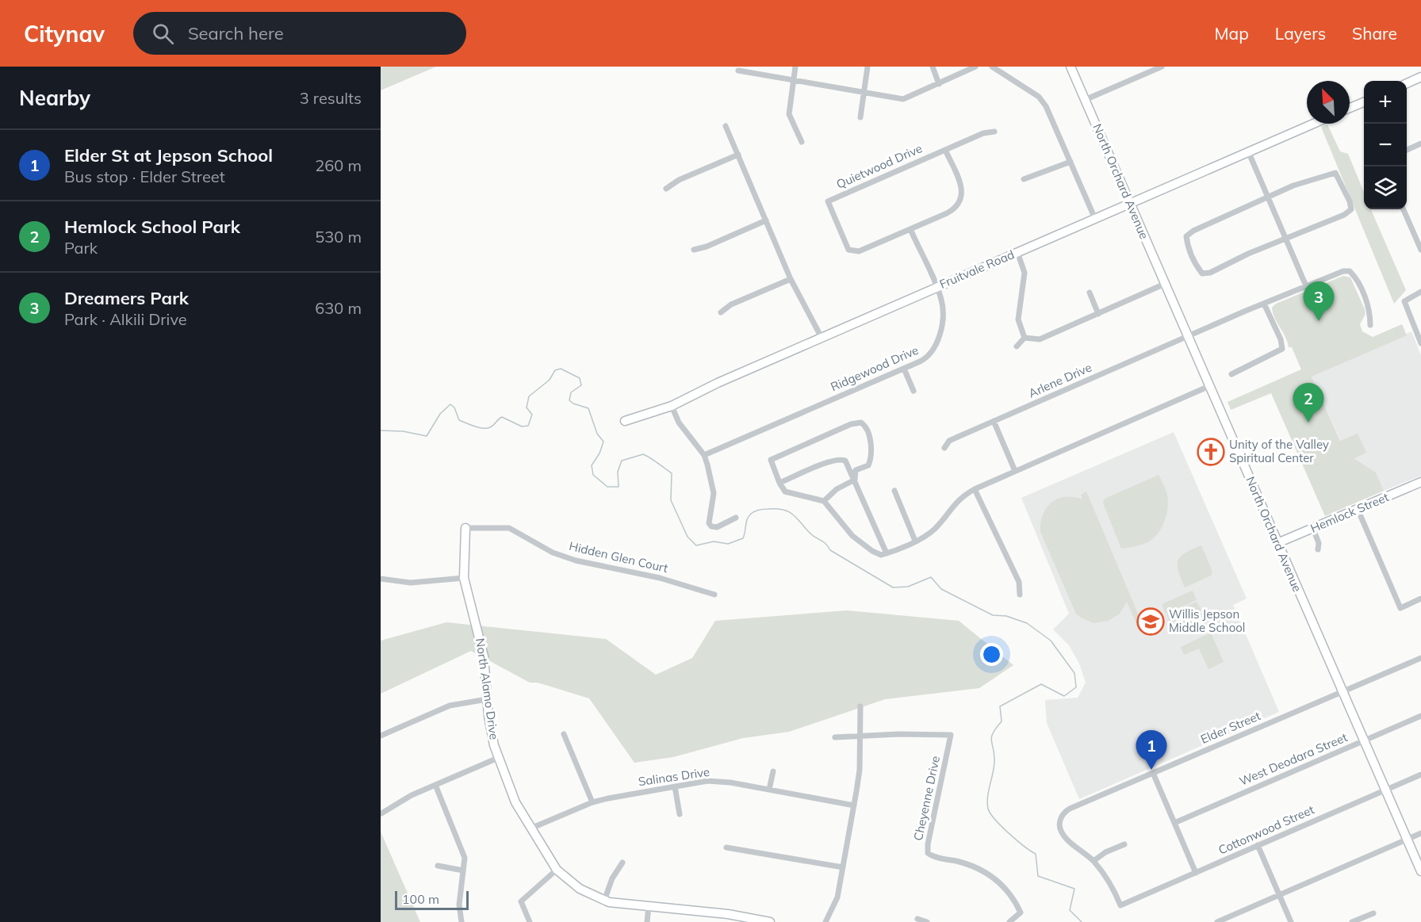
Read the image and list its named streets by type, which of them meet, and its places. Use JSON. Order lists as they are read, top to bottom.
{
  "streets": {
    "street": [
      "Quietwood Drive",
      "North Orchard Avenue",
      "Fruitvale Road",
      "Ridgewood Drive",
      "Arlene Drive",
      "Hemlock Street",
      "Hidden Glen Court",
      "North Alamo Drive",
      "Elder Street",
      "West Deodara Street",
      "Salinas Drive",
      "Cheyenne Drive",
      "Cottonwood Street"
    ]
  },
  "crossings": [
    ["Quietwood Drive", "Ridgewood Drive"],
    ["North Orchard Avenue", "Fruitvale Road"],
    ["North Orchard Avenue", "Arlene Drive"],
    ["North Orchard Avenue", "Hemlock Street"],
    ["North Orchard Avenue", "Elder Street"],
    ["North Orchard Avenue", "West Deodara Street"],
    ["North Orchard Avenue", "Cottonwood Street"],
    ["Fruitvale Road", "Ridgewood Drive"],
    ["Hidden Glen Court", "North Alamo Drive"],
    ["North Alamo Drive", "Salinas Drive"],
    ["Elder Street", "Cottonwood Street"]
  ],
  "places": {
    "church": ["Unity of the Valley Spiritual Center"],
    "school or university": ["Willis Jepson Middle School"]
  },
  "scale_bar": "100 m",
  "north": "top left",
  "page": {
    "header": "Citynav",
    "search": "Search here",
    "nav": ["Map", "Layers", "Share"],
    "heading": ["Nearby", "3 results"],
    "map_buttons": ["+", "−"],
    "list": [
      {
        "mark": "1",
        "name": "Elder St at Jepson School",
        "note": "Bus stop · Elder Street",
        "value": "260 m"
      },
      {
        "mark": "2",
        "name": "Hemlock School Park",
        "note": "Park",
        "value": "530 m"
      },
      {
        "mark": "3",
        "name": "Dreamers Park",
        "note": "Park · Alkili Drive",
        "value": "630 m"
      }
    ],
    "pins": ["3", "2", "1"],
    "scale": "100 m"
  }
}
